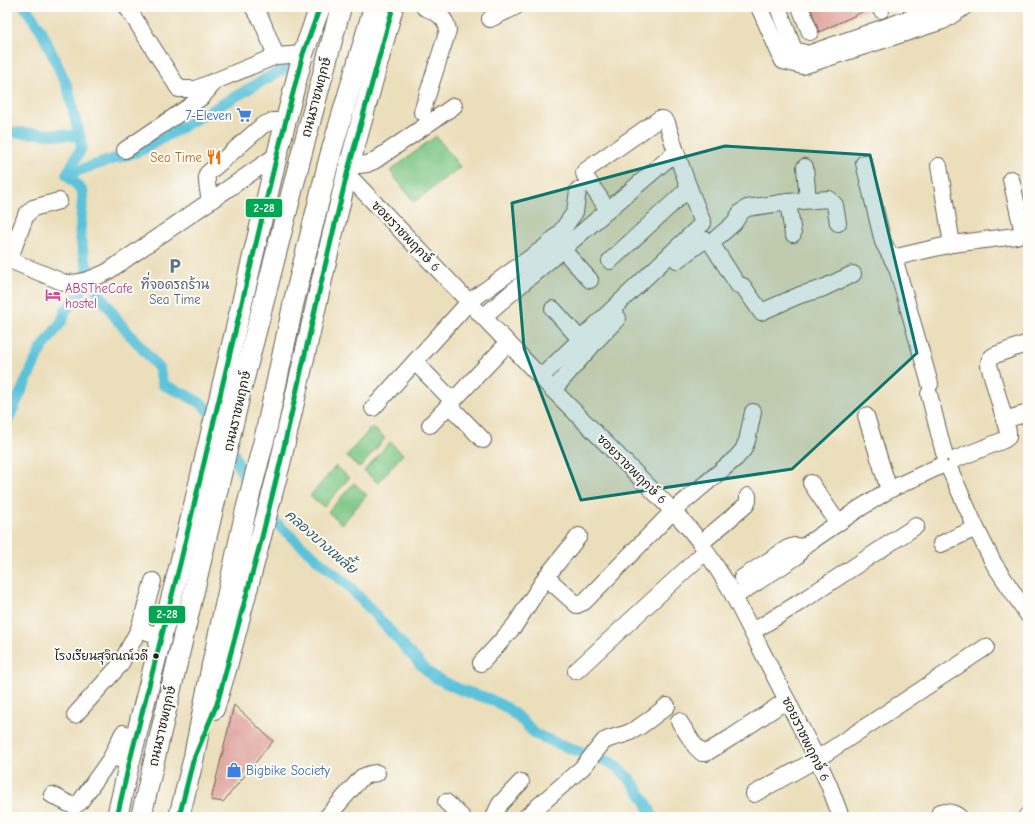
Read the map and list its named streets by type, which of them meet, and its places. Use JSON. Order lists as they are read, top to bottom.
{
  "streets": {
    "main road": ["ถนนราชพฤกษ์"],
    "street": ["ซอยราชพฤกษ์ 6"]
  },
  "water": ["คลองบางเพลี้ย"],
  "places": {
    "supermarket": ["7-Eleven"],
    "restaurant": ["Sea Time"],
    "parking": ["ที่จอดรถร้าน Sea Time"],
    "hotel": ["ABSTheCafe hostel"],
    "other": ["โรงเรียนสุจิณณ์วดี"],
    "shop": ["Bigbike Society"]
  },
  "lines": ["transit line 2-28"]
}
